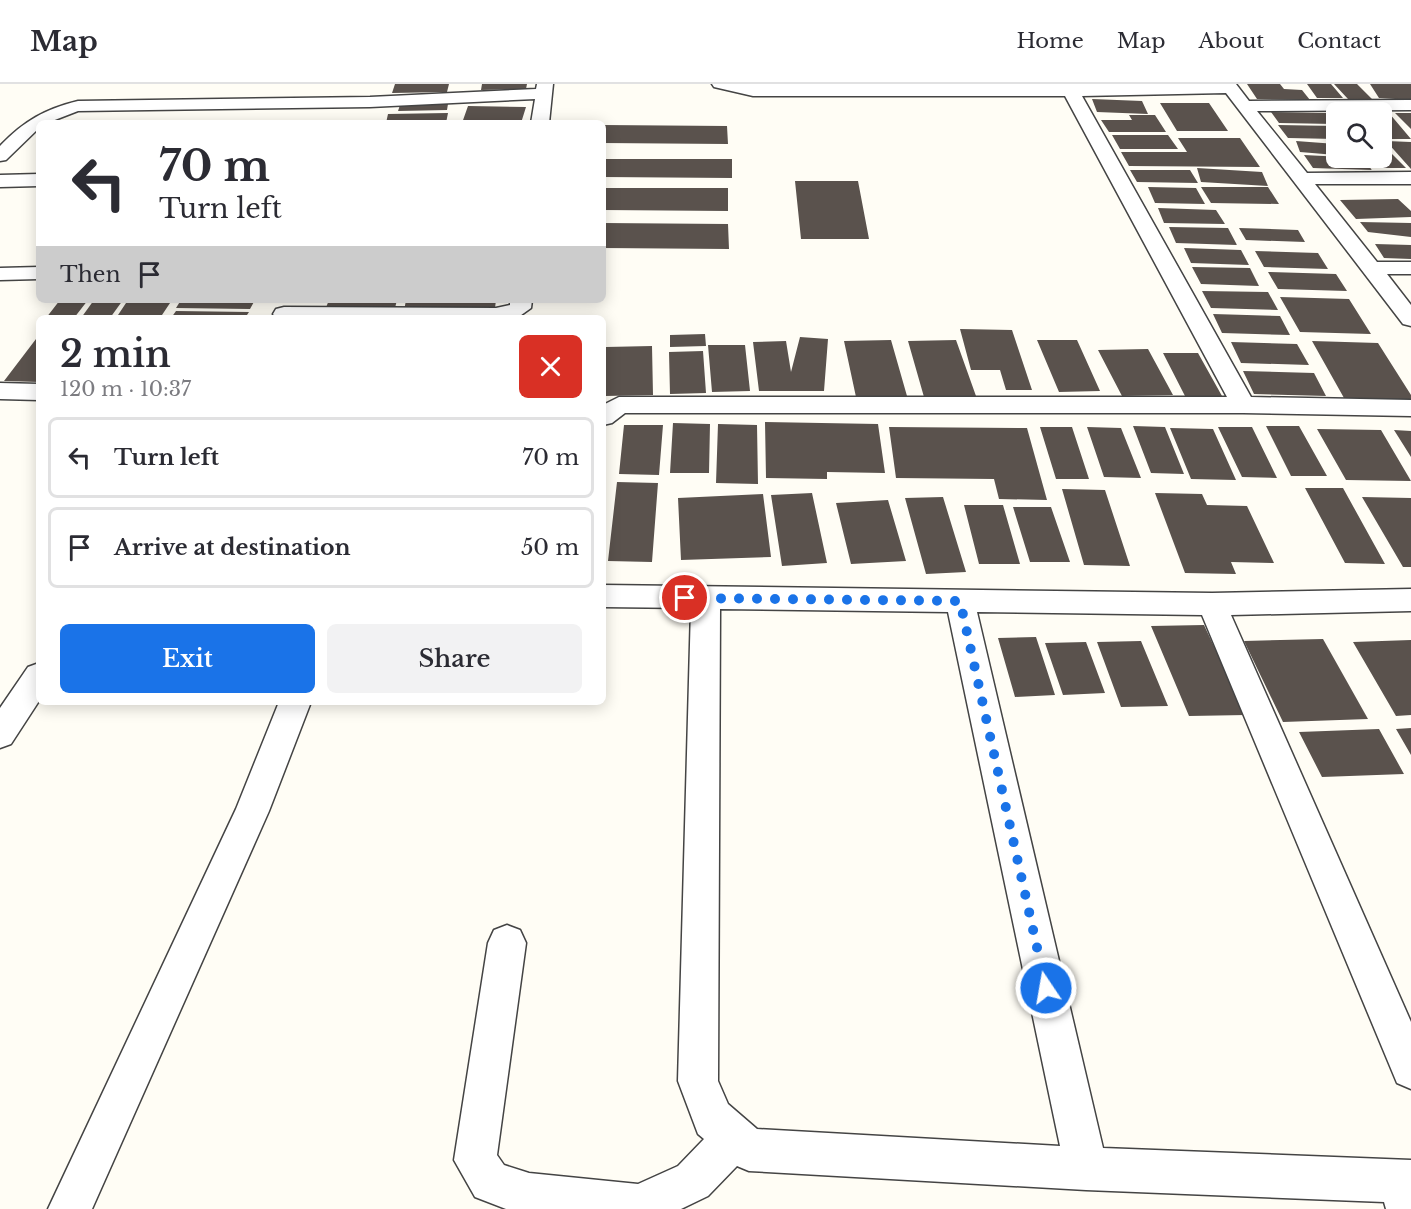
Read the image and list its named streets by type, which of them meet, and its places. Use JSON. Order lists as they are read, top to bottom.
{
  "page": {
    "header": "Map",
    "nav": [
      "Home",
      "Map",
      "About",
      "Contact"
    ],
    "turn": ["70 m", "Turn left"],
    "then": "Then",
    "heading": ["2 min", "120 m · 10:37"],
    "list": [
      {
        "name": "Turn left",
        "value": "70 m"
      },
      {
        "name": "Arrive at destination",
        "value": "50 m"
      }
    ],
    "buttons": ["Exit", "Share"]
  }
}
